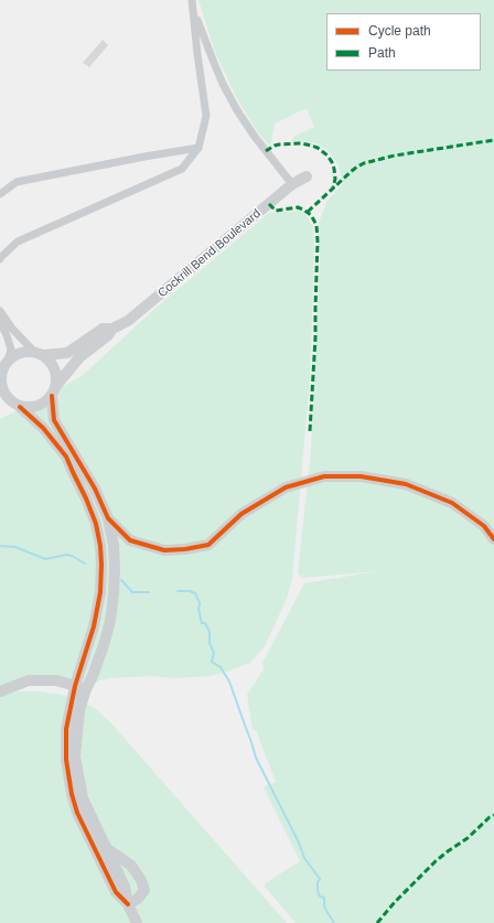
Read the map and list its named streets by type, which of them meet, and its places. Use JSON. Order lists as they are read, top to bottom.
{
  "streets": {
    "street": ["Cockrill Bend Boulevard"]
  },
  "legend": ["Cycle path", "Path"]
}
